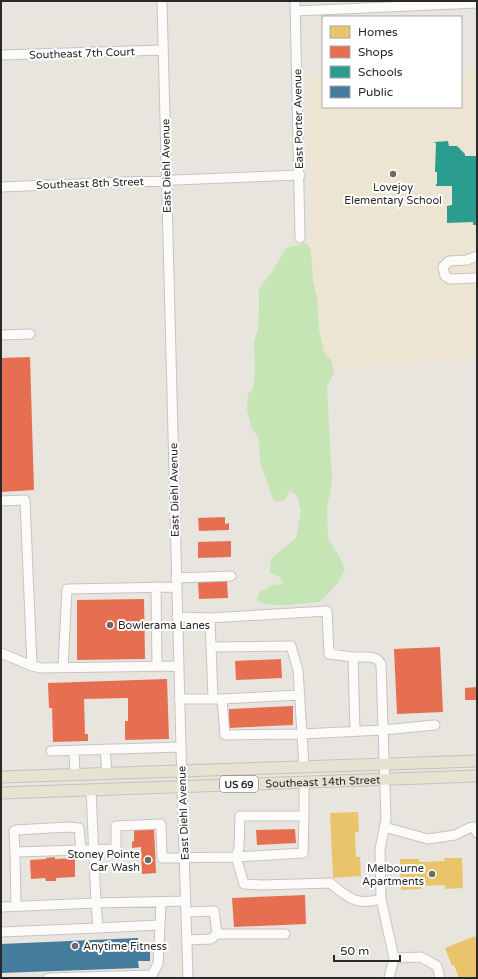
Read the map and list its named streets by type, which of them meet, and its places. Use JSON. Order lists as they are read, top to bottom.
{
  "streets": {
    "main road": ["Southeast 14th Street", "US 69"],
    "street": [
      "Southeast 7th Court",
      "East Porter Avenue",
      "East Diehl Avenue",
      "Southeast 8th Street"
    ]
  },
  "crossings": [
    ["Southeast 7th Court", "East Diehl Avenue"],
    ["East Porter Avenue", "Southeast 8th Street"],
    ["East Diehl Avenue", "Southeast 8th Street"],
    ["East Diehl Avenue", "Southeast 14th Street"]
  ],
  "places": [
    "Lovejoy Elementary School",
    "Bowlerama Lanes",
    "Stoney Pointe Car Wash",
    "Melbourne Apartments",
    "Anytime Fitness"
  ],
  "legend": [
    "Homes",
    "Shops",
    "Schools",
    "Public"
  ],
  "scale_bar": "50 m"
}
